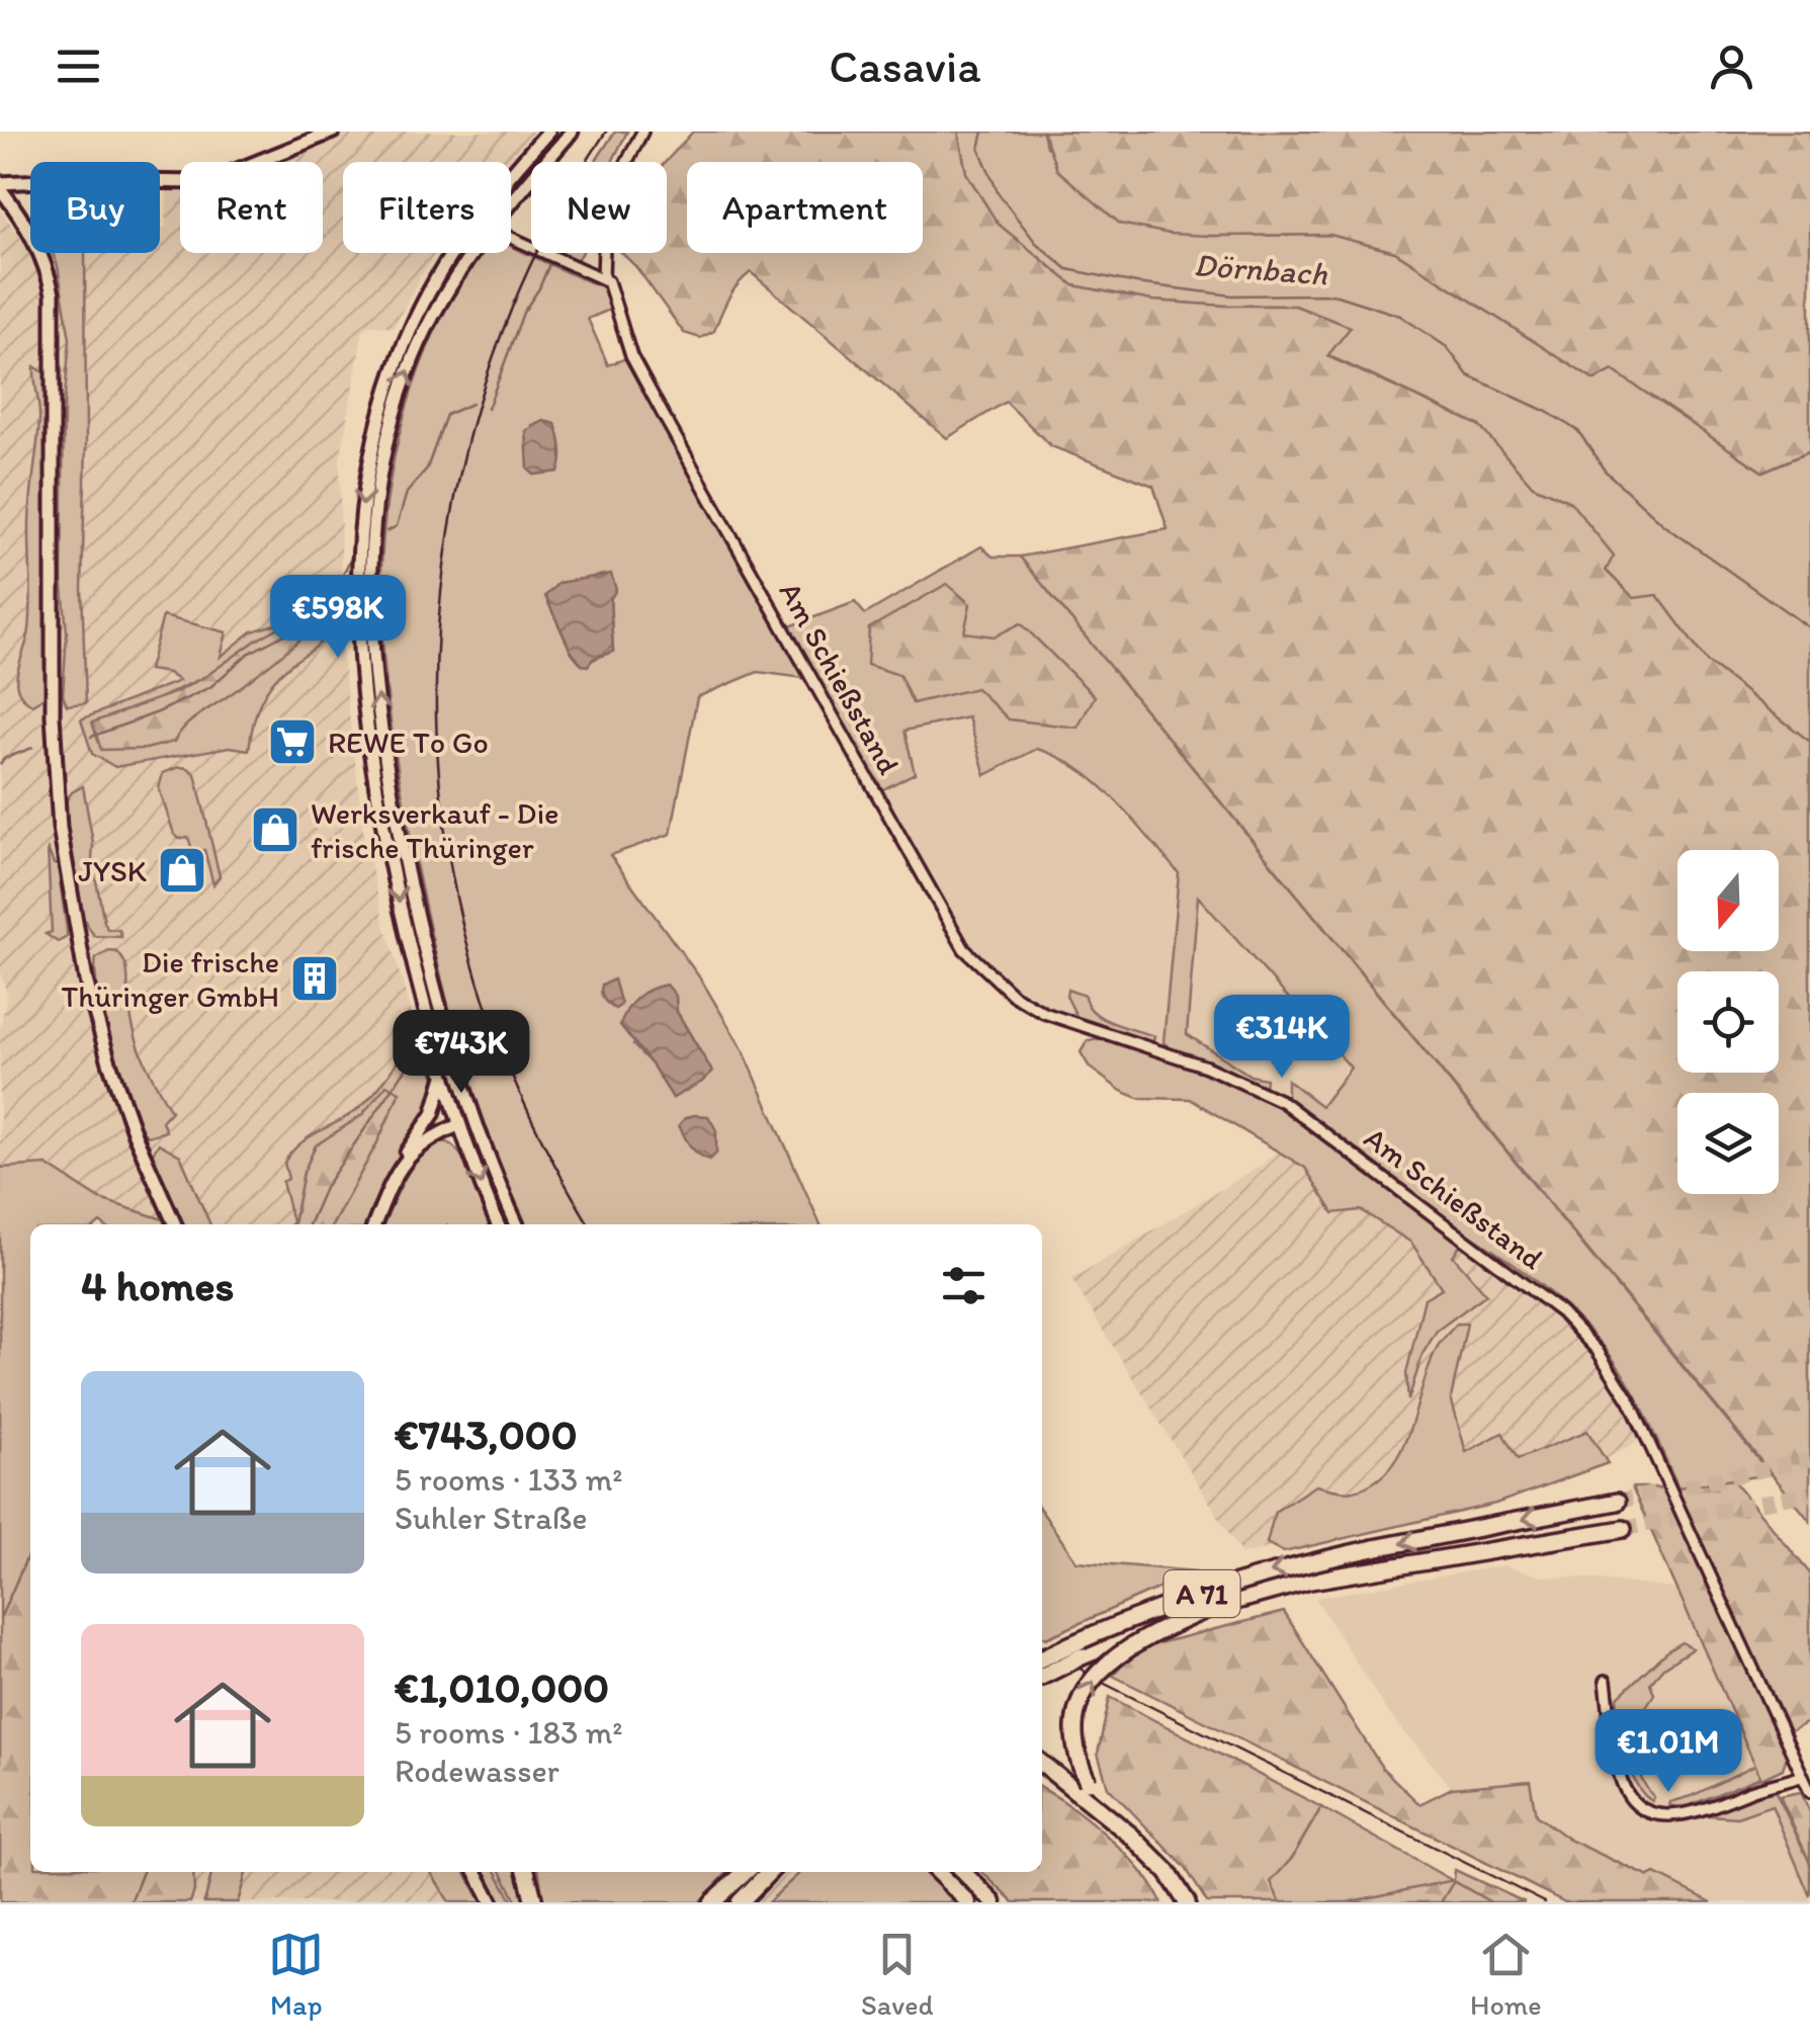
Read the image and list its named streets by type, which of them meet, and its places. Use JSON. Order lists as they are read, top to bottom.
{
  "streets": {
    "highway": ["A 71"],
    "street": ["Am Schießstand"]
  },
  "water": ["Dörnbach"],
  "places": {
    "supermarket": ["REWE To Go"],
    "shop": ["Werksverkauf - Die frische Thüringer", "JYSK"],
    "building": ["Die frische Thüringer GmbH"]
  },
  "north": "bottom",
  "page": {
    "header": "Casavia",
    "chip": [
      "Buy",
      "Rent",
      "Filters",
      "New",
      "Apartment"
    ],
    "price": [
      "€598K",
      "€314K",
      "€743K",
      "€1.01M"
    ],
    "heading": "4 homes",
    "list": [
      {
        "name": "€743,000",
        "note": "5 rooms · 133 m² · Suhler Straße"
      },
      {
        "name": "€1,010,000",
        "note": "5 rooms · 183 m² · Rodewasser"
      }
    ],
    "tabs": ["Map", "Saved", "Home"]
  }
}
